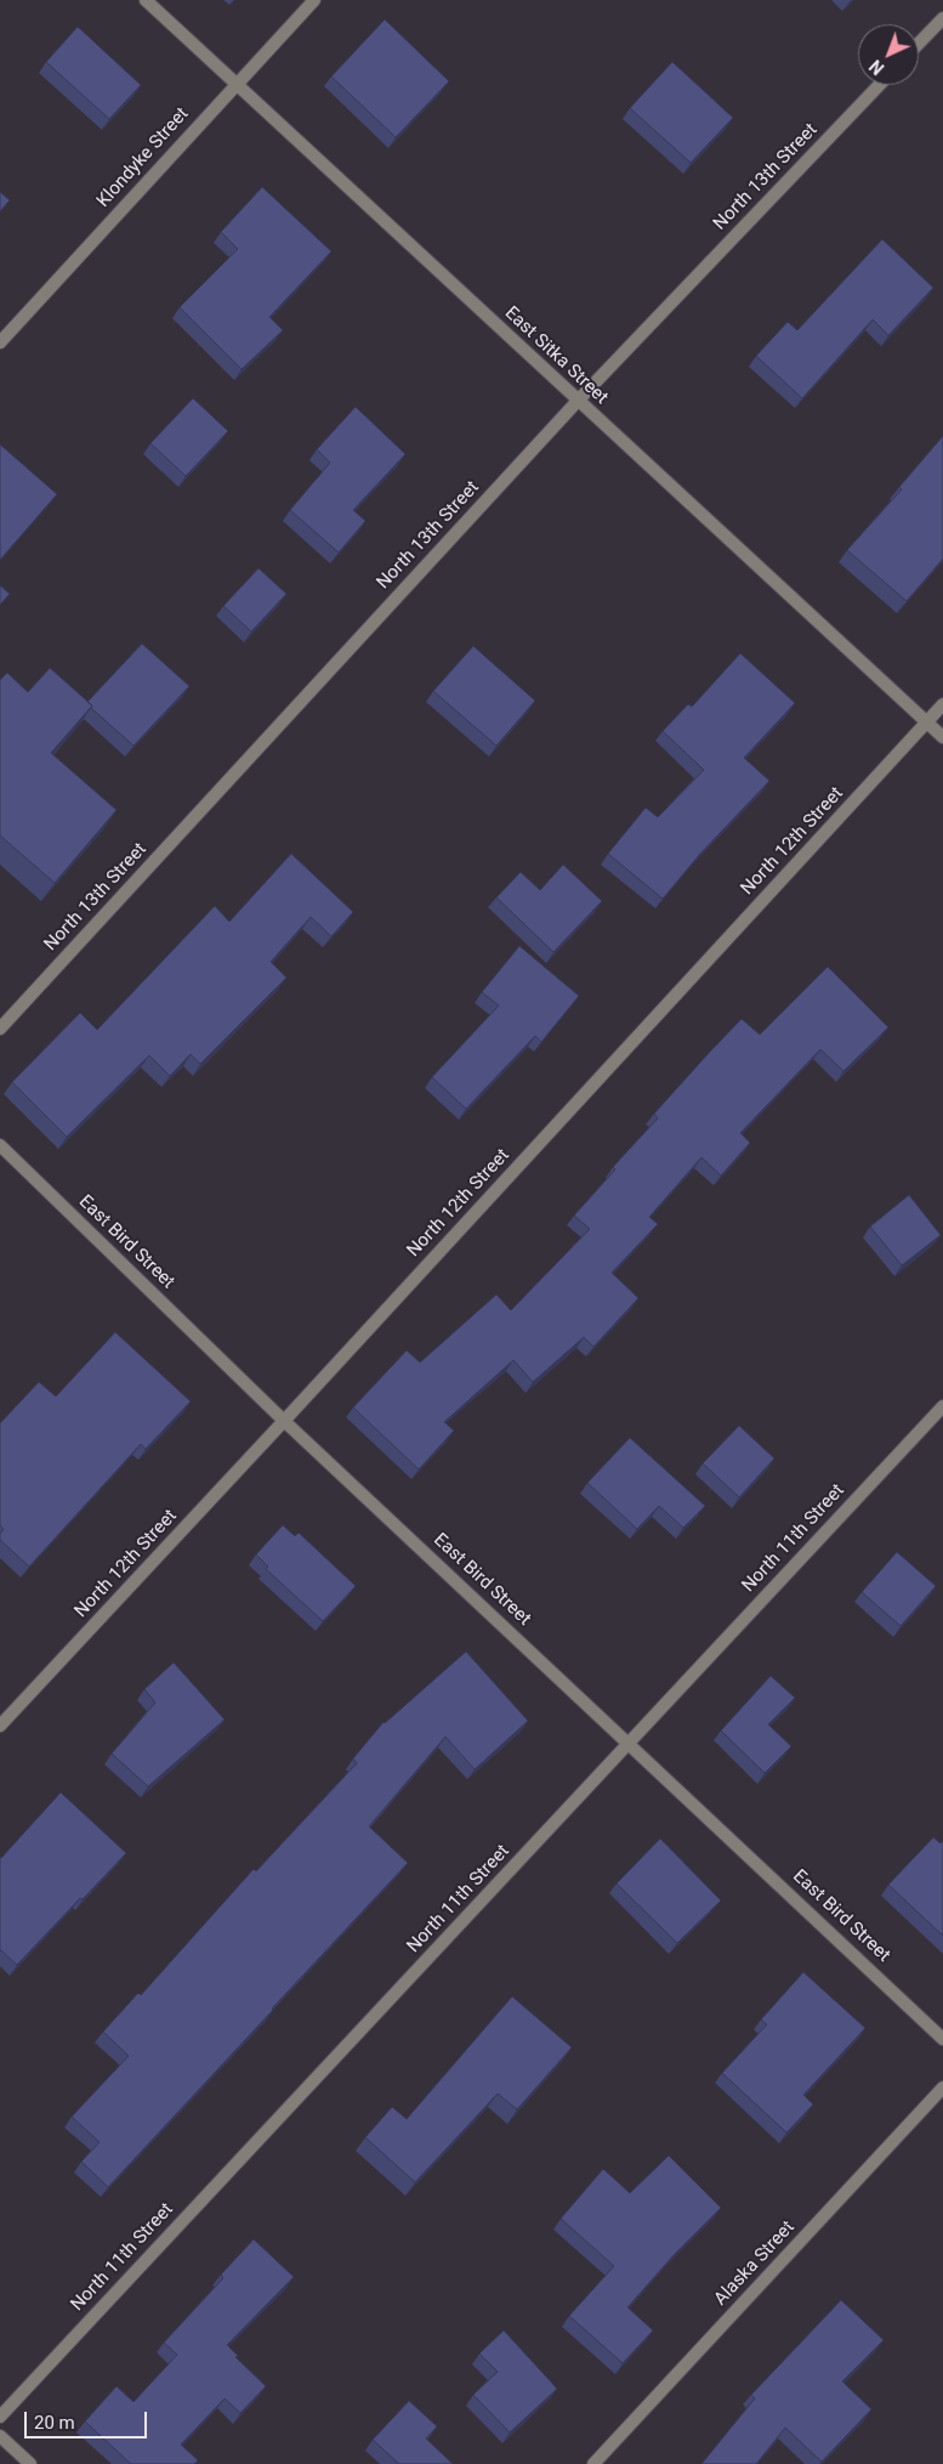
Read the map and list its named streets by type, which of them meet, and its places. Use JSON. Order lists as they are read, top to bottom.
{
  "streets": {
    "street": [
      "Klondyke Street",
      "North 13th Street",
      "East Sitka Street",
      "North 12th Street",
      "East Bird Street",
      "North 11th Street",
      "Alaska Street"
    ]
  },
  "crossings": [
    ["Klondyke Street", "East Sitka Street"],
    ["North 13th Street", "East Sitka Street"],
    ["East Sitka Street", "North 12th Street"],
    ["North 12th Street", "East Bird Street"],
    ["East Bird Street", "North 11th Street"]
  ],
  "scale_bar": "20 m",
  "north": "bottom left"
}
